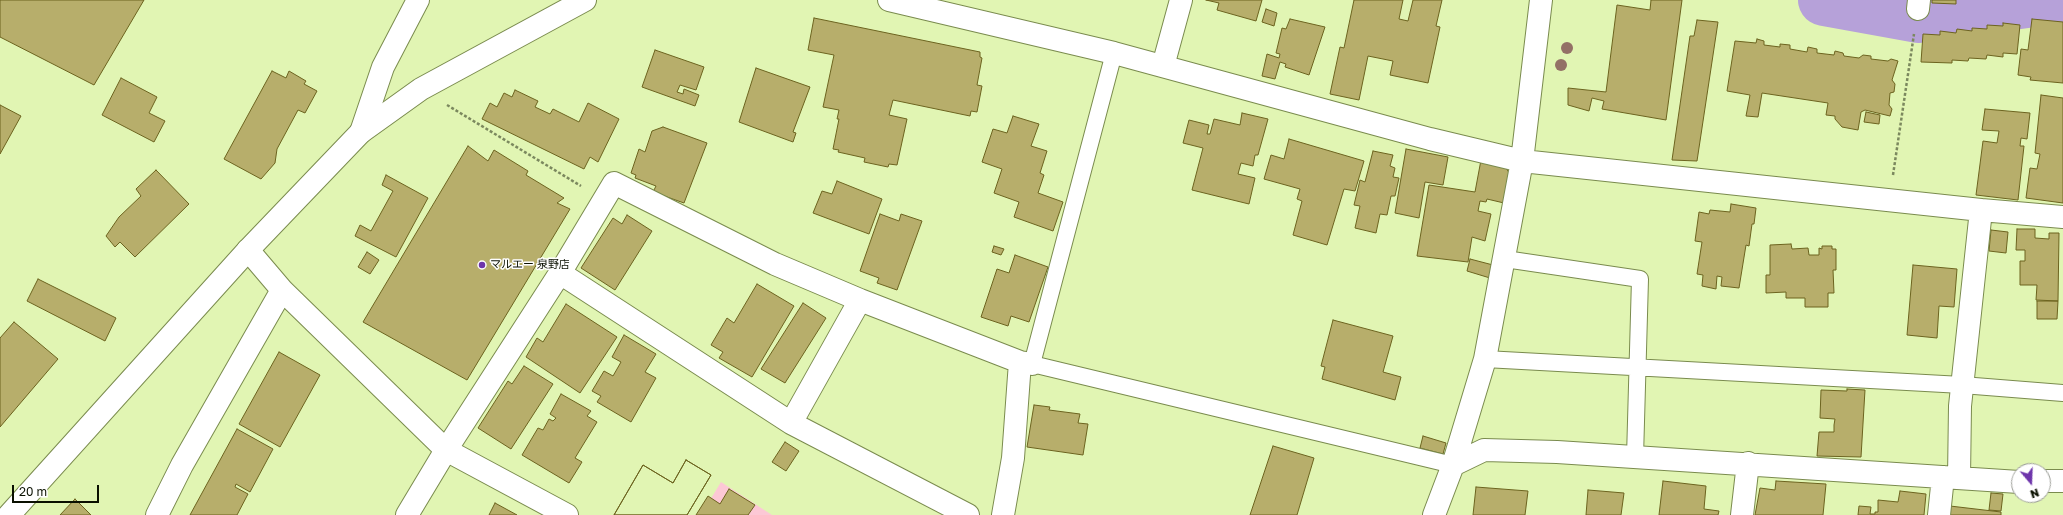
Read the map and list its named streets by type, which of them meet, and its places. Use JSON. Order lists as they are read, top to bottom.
{
  "places": ["マルエー 泉野店"],
  "scale_bar": "20 m",
  "north": "bottom"
}
